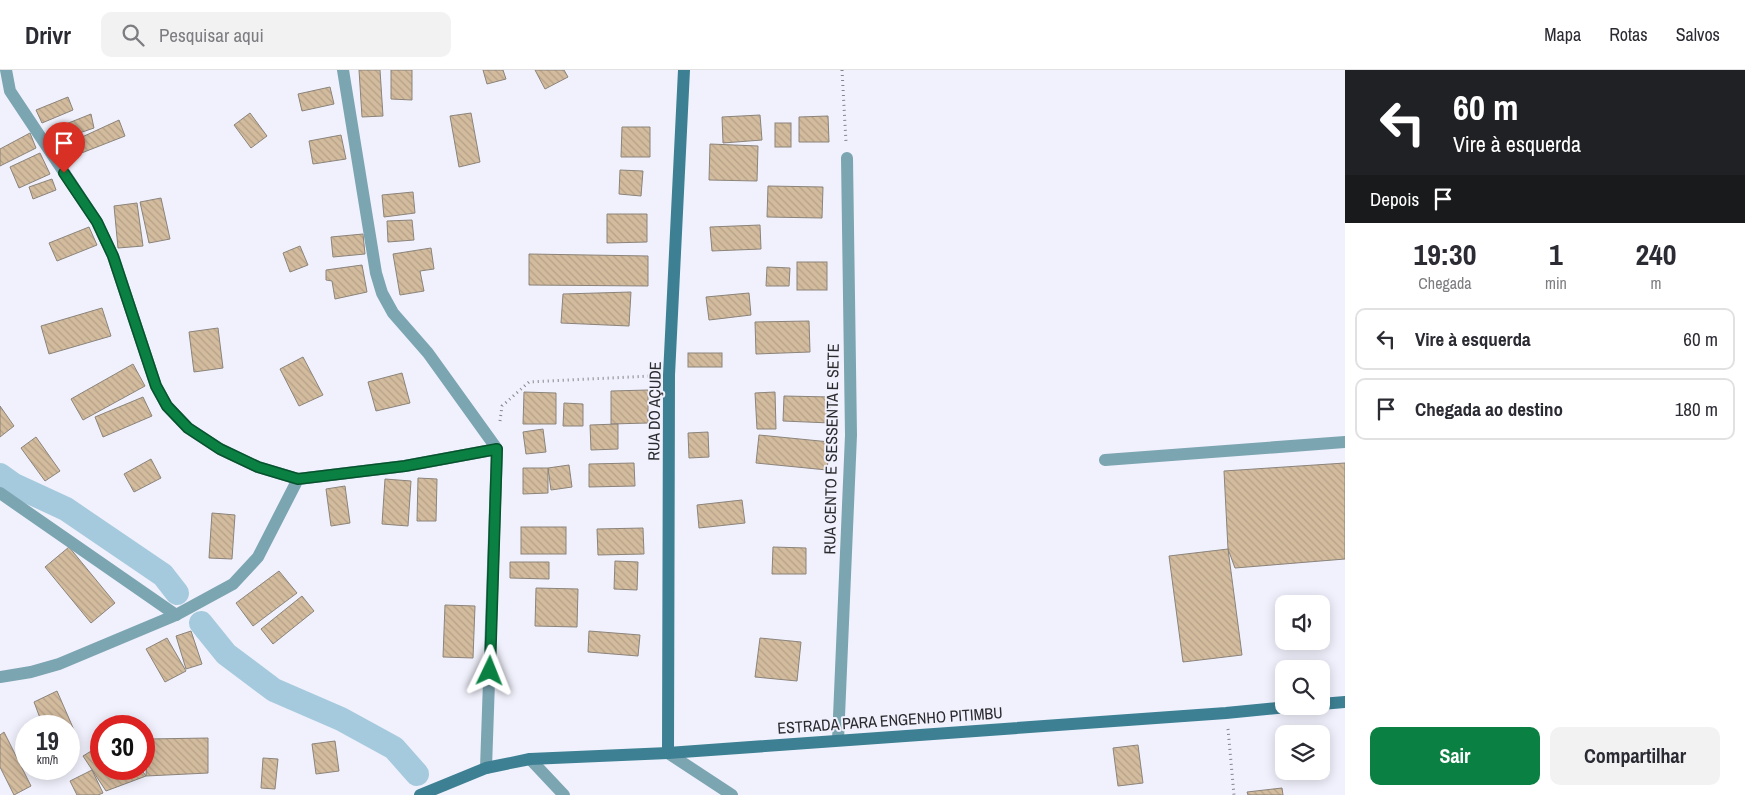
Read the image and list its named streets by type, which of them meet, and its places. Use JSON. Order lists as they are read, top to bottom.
{
  "streets": {
    "street": ["RUA DO AÇUDE", "RUA CENTO E SESSENTA E SETE", "ESTRADA PARA ENGENHO PITIMBU"]
  },
  "crossings": [
    ["RUA DO AÇUDE", "ESTRADA PARA ENGENHO PITIMBU"],
    ["RUA CENTO E SESSENTA E SETE", "ESTRADA PARA ENGENHO PITIMBU"]
  ],
  "page": {
    "header": "Drivr",
    "search": "Pesquisar aqui",
    "nav": ["Mapa", "Rotas", "Salvos"],
    "turn": ["60 m", "Vire à esquerda"],
    "then": "Depois",
    "eta": [
      "19:30",
      "Chegada",
      "1",
      "min",
      "240",
      "m"
    ],
    "list": [
      {
        "name": "Vire à esquerda",
        "value": "60 m"
      },
      {
        "name": "Chegada ao destino",
        "value": "180 m"
      }
    ],
    "speed": "19 km/h",
    "limit": "30",
    "buttons": ["Sair", "Compartilhar"]
  }
}
